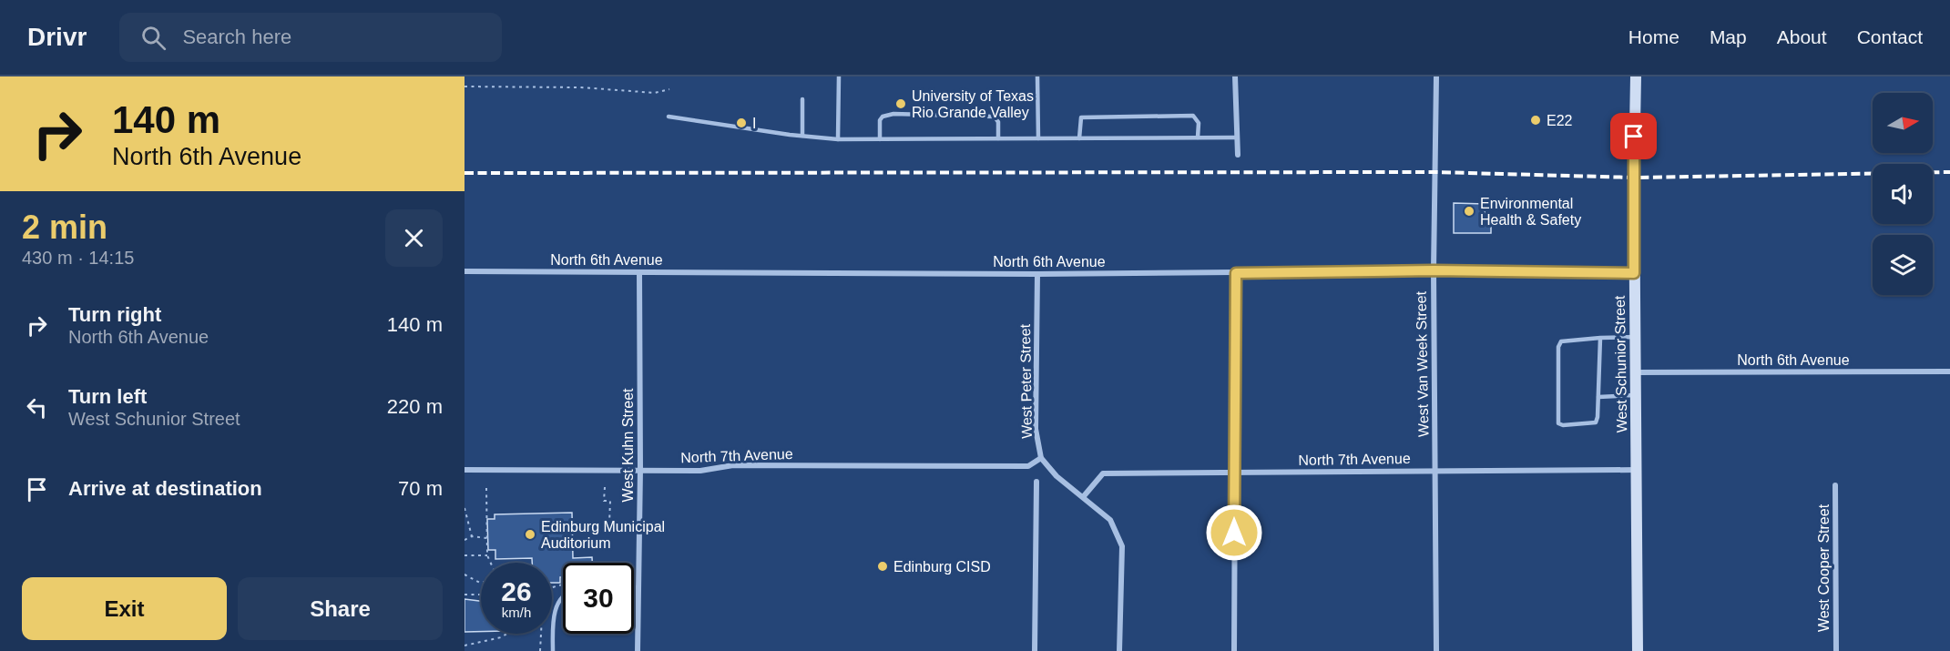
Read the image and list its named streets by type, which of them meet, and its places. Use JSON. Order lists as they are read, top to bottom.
{
  "streets": {
    "main road": ["West Schunior Street"],
    "street": [
      "North 6th Avenue",
      "West Van Week Street",
      "West Peter Street",
      "West Kuhn Street",
      "North 7th Avenue",
      "West Cooper Street"
    ]
  },
  "crossings": [
    ["North 6th Avenue", "West Van Week Street"],
    ["North 6th Avenue", "West Schunior Street"],
    ["North 6th Avenue", "West Peter Street"],
    ["North 6th Avenue", "West Kuhn Street"],
    ["West Van Week Street", "North 7th Avenue"],
    ["West Schunior Street", "North 7th Avenue"],
    ["West Peter Street", "North 7th Avenue"],
    ["West Kuhn Street", "North 7th Avenue"]
  ],
  "places": [
    "University of Texas Rio Grande Valley",
    "E22",
    "I",
    "Environmental Health & Safety",
    "Edinburg Municipal Auditorium",
    "Edinburg CISD"
  ],
  "north": "right",
  "page": {
    "header": "Drivr",
    "search": "Search here",
    "nav": [
      "Home",
      "Map",
      "About",
      "Contact"
    ],
    "turn": ["140 m", "North 6th Avenue"],
    "heading": ["2 min", "430 m · 14:15"],
    "list": [
      {
        "name": "Turn right",
        "note": "North 6th Avenue",
        "value": "140 m"
      },
      {
        "name": "Turn left",
        "note": "West Schunior Street",
        "value": "220 m"
      },
      {
        "name": "Arrive at destination",
        "value": "70 m"
      }
    ],
    "speed": "26 km/h",
    "limit": "30",
    "buttons": ["Exit", "Share"]
  }
}
